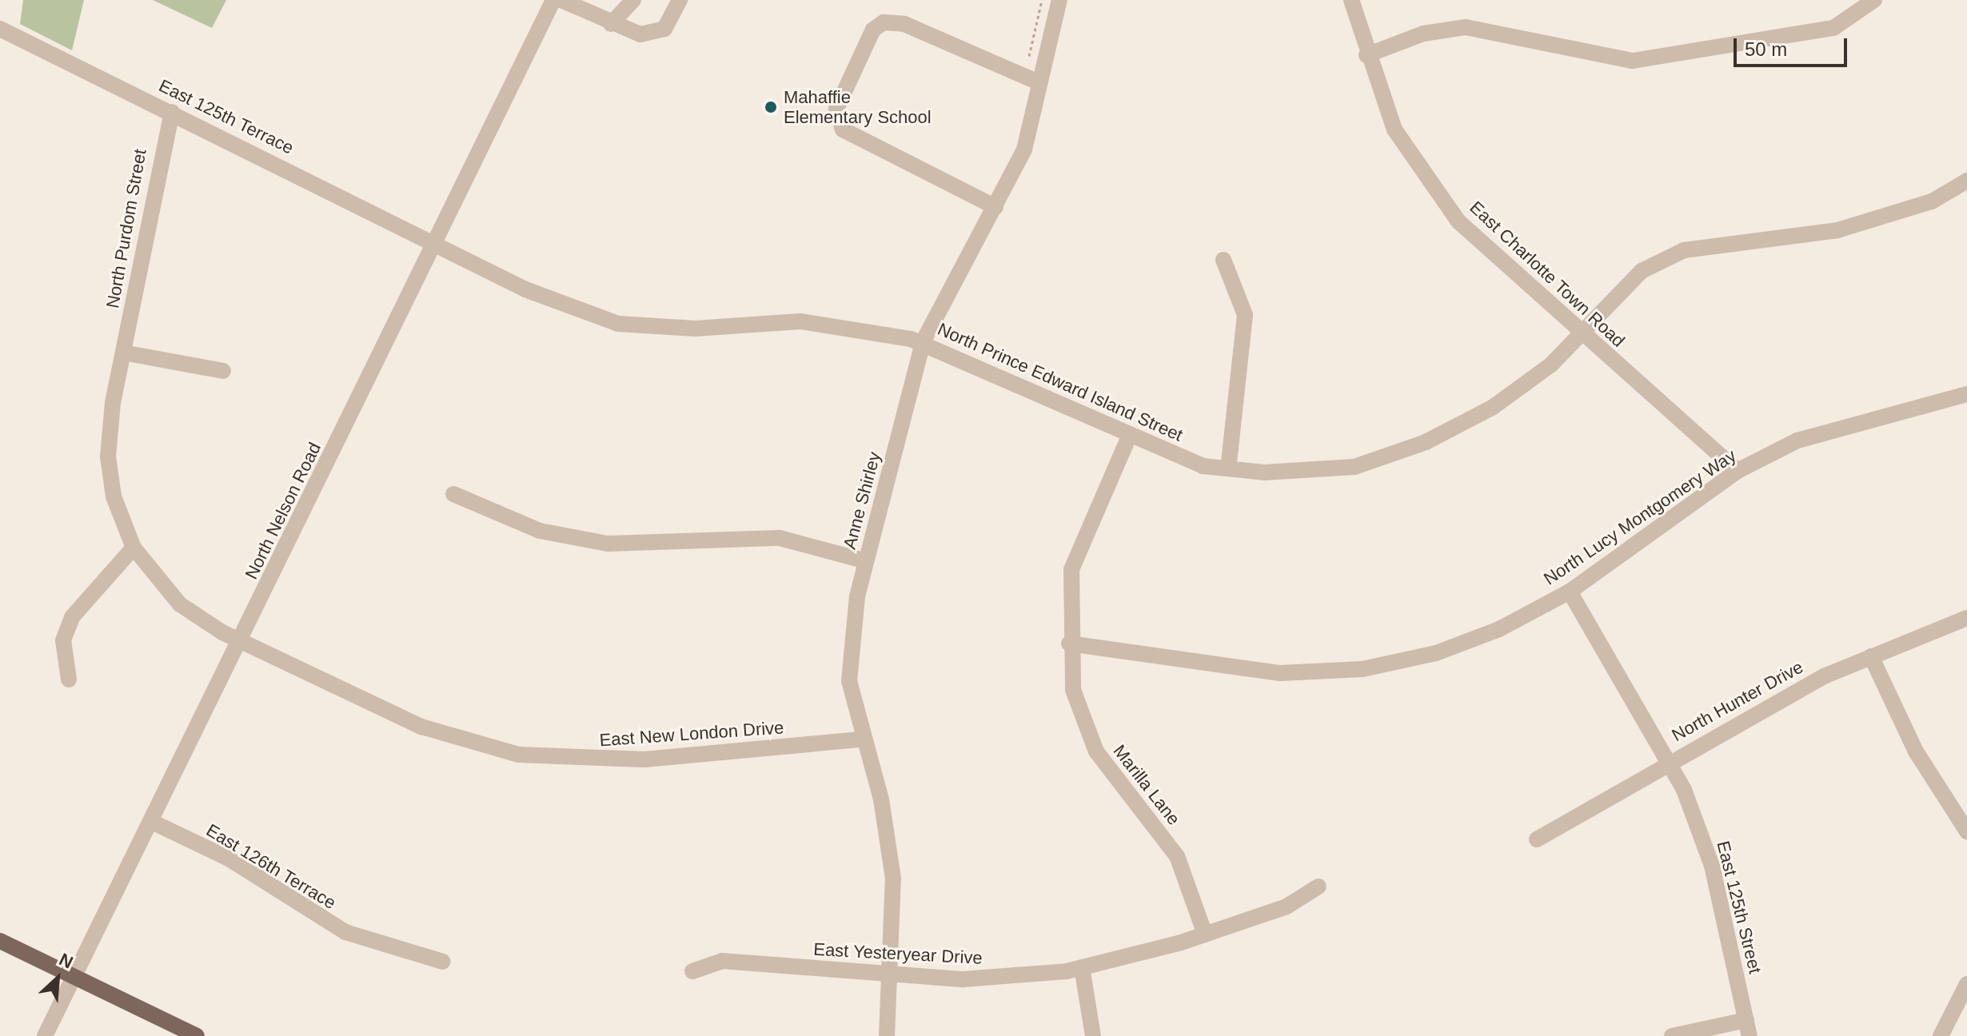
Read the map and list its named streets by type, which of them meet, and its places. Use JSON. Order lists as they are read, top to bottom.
{
  "streets": {
    "street": [
      "East 125th Terrace",
      "North Purdom Street",
      "East Charlotte Town Road",
      "North Prince Edward Island Street",
      "Anne Shirley",
      "North Nelson Road",
      "North Lucy Montgomery Way",
      "North Hunter Drive",
      "East New London Drive",
      "Marilla Lane",
      "East 126th Terrace",
      "East 125th Street",
      "East Yesteryear Drive"
    ]
  },
  "crossings": [
    ["East 125th Terrace", "North Purdom Street"],
    ["East 125th Terrace", "North Prince Edward Island Street"],
    ["East 125th Terrace", "North Nelson Road"],
    ["North Purdom Street", "North Nelson Road"],
    ["North Purdom Street", "East New London Drive"],
    ["East Charlotte Town Road", "North Prince Edward Island Street"],
    ["East Charlotte Town Road", "North Lucy Montgomery Way"],
    ["North Prince Edward Island Street", "Anne Shirley"],
    ["North Prince Edward Island Street", "North Nelson Road"],
    ["North Prince Edward Island Street", "Marilla Lane"],
    ["Anne Shirley", "East New London Drive"],
    ["Anne Shirley", "East Yesteryear Drive"],
    ["North Nelson Road", "East New London Drive"],
    ["North Nelson Road", "East 126th Terrace"],
    ["North Lucy Montgomery Way", "Marilla Lane"],
    ["North Lucy Montgomery Way", "East 125th Street"],
    ["North Hunter Drive", "East 125th Street"],
    ["Marilla Lane", "East Yesteryear Drive"]
  ],
  "places": ["Mahaffie Elementary School"],
  "scale_bar": "50 m",
  "north": "top right"
}
